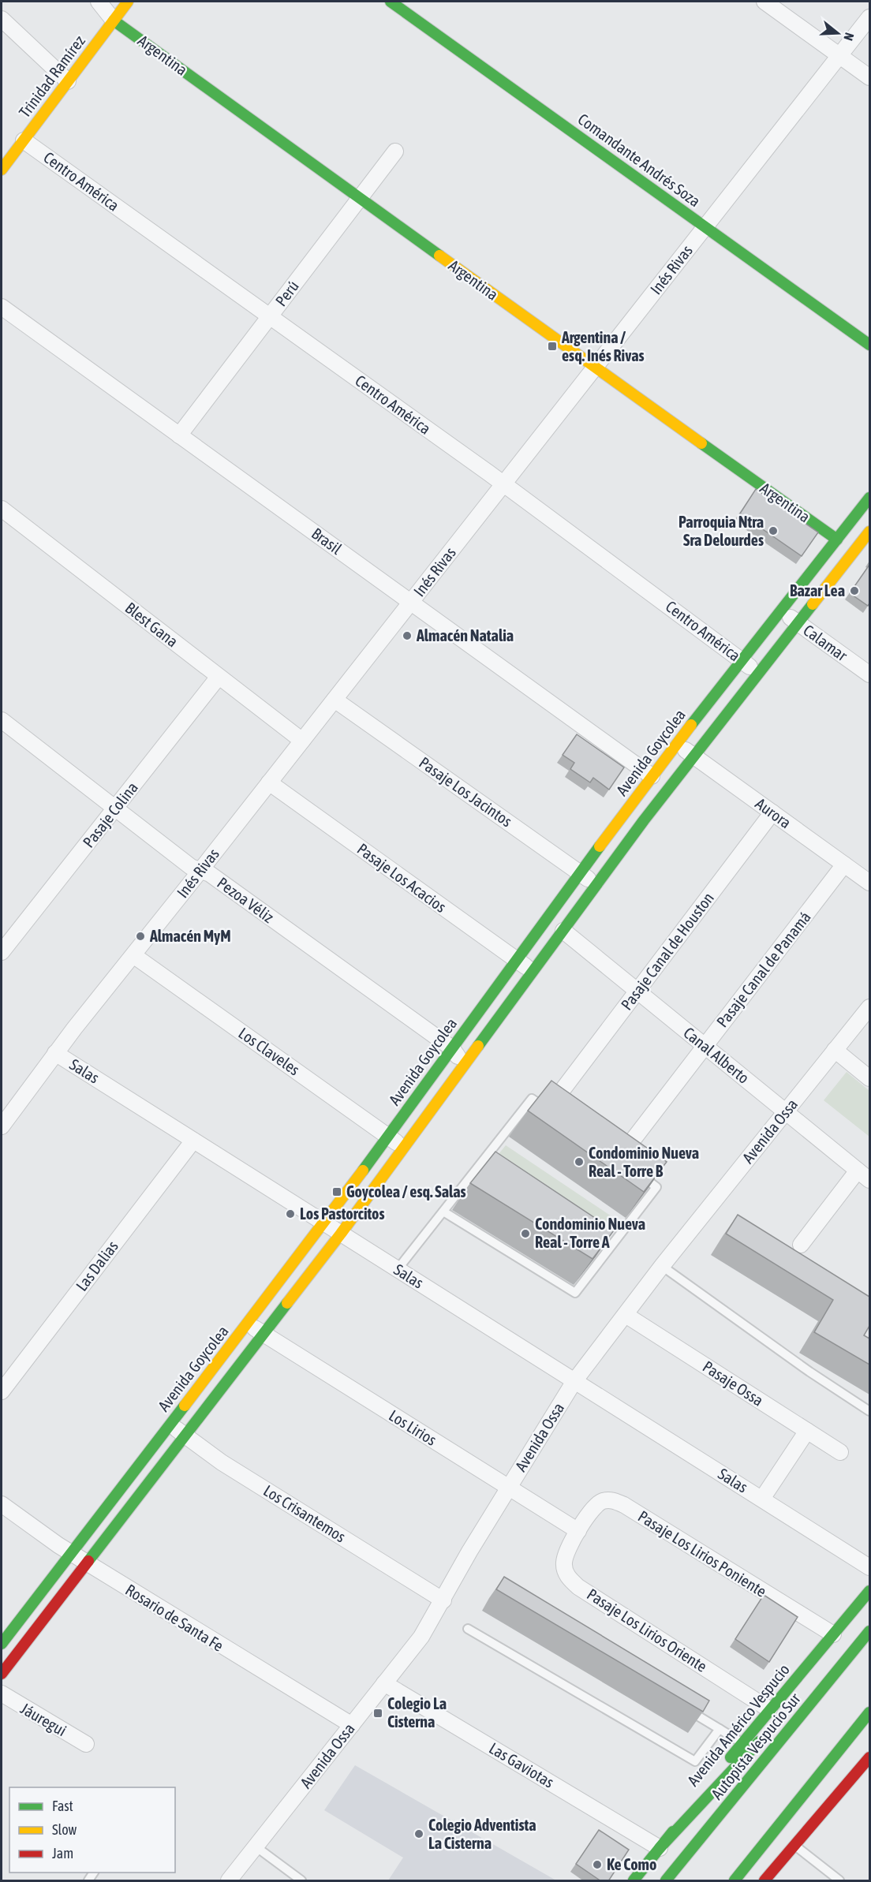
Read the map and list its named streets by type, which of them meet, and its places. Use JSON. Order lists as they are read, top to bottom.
{
  "streets": {
    "main road": [
      "Argentina",
      "Trinidad Ramírez",
      "Comandante Andrés Soza",
      "Avenida Goycolea",
      "Avenida Américo Vespucio",
      "Autopista Vespucio Sur"
    ],
    "street": [
      "Centro América",
      "Inés Rivas",
      "Perú",
      "Brasil",
      "Blest Gana",
      "Calamar",
      "Pasaje Los Jacintos",
      "Aurora",
      "Pasaje Colina",
      "Pasaje Los Acacios",
      "Pezoa Véliz",
      "Pasaje Canal de Houston",
      "Pasaje Canal de Panamá",
      "Los Claveles",
      "Canal Alberto",
      "Salas",
      "Avenida Ossa",
      "Las Dalias",
      "Pasaje Ossa",
      "Los Lirios",
      "Los Crisantemos",
      "Pasaje Los Lirios Poniente",
      "Rosario de Santa Fe",
      "Pasaje Los Lirios Oriente",
      "Jáuregui",
      "Las Gaviotas"
    ]
  },
  "crossings": [
    ["Argentina", "Trinidad Ramírez"],
    ["Argentina", "Inés Rivas"],
    ["Argentina", "Perú"],
    ["Argentina", "Avenida Goycolea"],
    ["Trinidad Ramírez", "Centro América"],
    ["Comandante Andrés Soza", "Inés Rivas"],
    ["Centro América", "Inés Rivas"],
    ["Centro América", "Perú"],
    ["Centro América", "Avenida Goycolea"],
    ["Inés Rivas", "Brasil"],
    ["Inés Rivas", "Blest Gana"],
    ["Inés Rivas", "Pasaje Los Jacintos"],
    ["Inés Rivas", "Pasaje Los Acacios"],
    ["Inés Rivas", "Pezoa Véliz"],
    ["Inés Rivas", "Los Claveles"],
    ["Inés Rivas", "Salas"],
    ["Perú", "Brasil"],
    ["Brasil", "Avenida Goycolea"],
    ["Blest Gana", "Pasaje Colina"],
    ["Calamar", "Avenida Goycolea"],
    ["Avenida Goycolea", "Pasaje Los Jacintos"],
    ["Avenida Goycolea", "Aurora"],
    ["Avenida Goycolea", "Pasaje Los Acacios"],
    ["Avenida Goycolea", "Pezoa Véliz"],
    ["Avenida Goycolea", "Los Claveles"],
    ["Avenida Goycolea", "Salas"],
    ["Avenida Goycolea", "Los Lirios"],
    ["Avenida Goycolea", "Los Crisantemos"],
    ["Avenida Goycolea", "Rosario de Santa Fe"],
    ["Aurora", "Pasaje Canal de Houston"],
    ["Aurora", "Pasaje Canal de Panamá"],
    ["Pasaje Colina", "Pezoa Véliz"],
    ["Pasaje Canal de Houston", "Canal Alberto"],
    ["Pasaje Canal de Panamá", "Canal Alberto"],
    ["Canal Alberto", "Avenida Ossa"],
    ["Salas", "Avenida Ossa"],
    ["Salas", "Las Dalias"],
    ["Salas", "Pasaje Ossa"],
    ["Avenida Ossa", "Pasaje Ossa"],
    ["Avenida Ossa", "Los Lirios"],
    ["Avenida Ossa", "Los Crisantemos"],
    ["Avenida Ossa", "Rosario de Santa Fe"],
    ["Avenida Ossa", "Las Gaviotas"],
    ["Los Lirios", "Pasaje Los Lirios Poniente"],
    ["Los Lirios", "Pasaje Los Lirios Oriente"],
    ["Pasaje Los Lirios Poniente", "Pasaje Los Lirios Oriente"],
    ["Pasaje Los Lirios Poniente", "Avenida Américo Vespucio"],
    ["Pasaje Los Lirios Oriente", "Avenida Américo Vespucio"],
    ["Avenida Américo Vespucio", "Las Gaviotas"]
  ],
  "places": {
    "transit": ["Argentina / esq. Inés Rivas", "Goycolea / esq. Salas", "Colegio La Cisterna"],
    "other": [
      "Parroquia Ntra Sra Delourdes",
      "Bazar Lea",
      "Almacén Natalia",
      "Almacén MyM",
      "Condominio Nueva Real - Torre B",
      "Los Pastorcitos",
      "Condominio Nueva Real - Torre A",
      "Colegio Adventista La Cisterna",
      "Ke Como"
    ]
  },
  "legend": ["Fast", "Slow", "Jam"],
  "north": "right"
}
